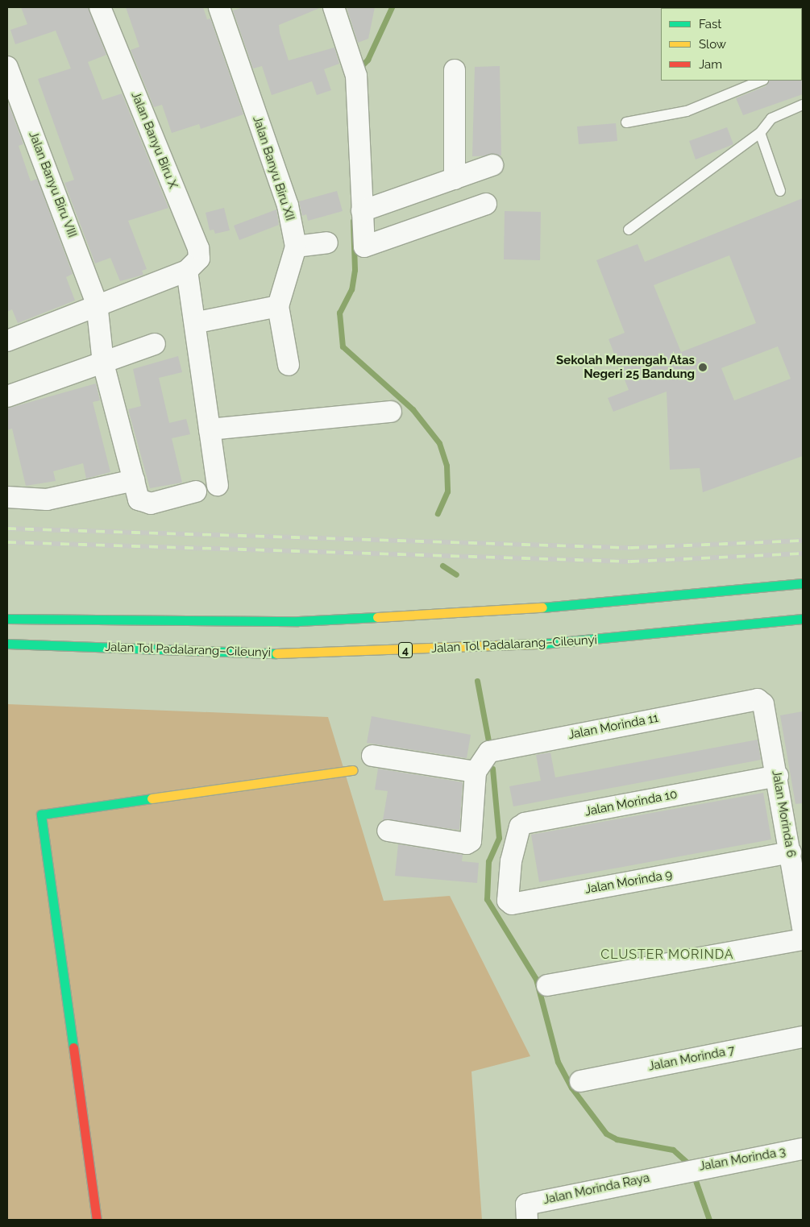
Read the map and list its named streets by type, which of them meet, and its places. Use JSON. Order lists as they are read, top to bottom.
{
  "streets": {
    "main road": ["Jalan Tol Padalarang–Cileunyi", "4"],
    "street": [
      "Jalan Banyu Biru X",
      "Jalan Banyu Biru XII",
      "Jalan Banyu Biru VIII",
      "Jalan Morinda 11",
      "Jalan Morinda 10",
      "Jalan Morinda 6",
      "Jalan Morinda 9",
      "Jalan Morinda 7",
      "Jalan Morinda 3",
      "Jalan Morinda Raya"
    ]
  },
  "crossings": [
    ["Jalan Morinda 11", "Jalan Morinda 6"],
    ["Jalan Morinda 10", "Jalan Morinda 6"],
    ["Jalan Morinda 10", "Jalan Morinda 9"],
    ["Jalan Morinda 6", "Jalan Morinda 9"],
    ["Jalan Morinda 3", "Jalan Morinda Raya"]
  ],
  "districts": ["CLUSTER MORINDA"],
  "places": ["Sekolah Menengah Atas Negeri 25 Bandung"],
  "legend": ["Fast", "Slow", "Jam"]
}
